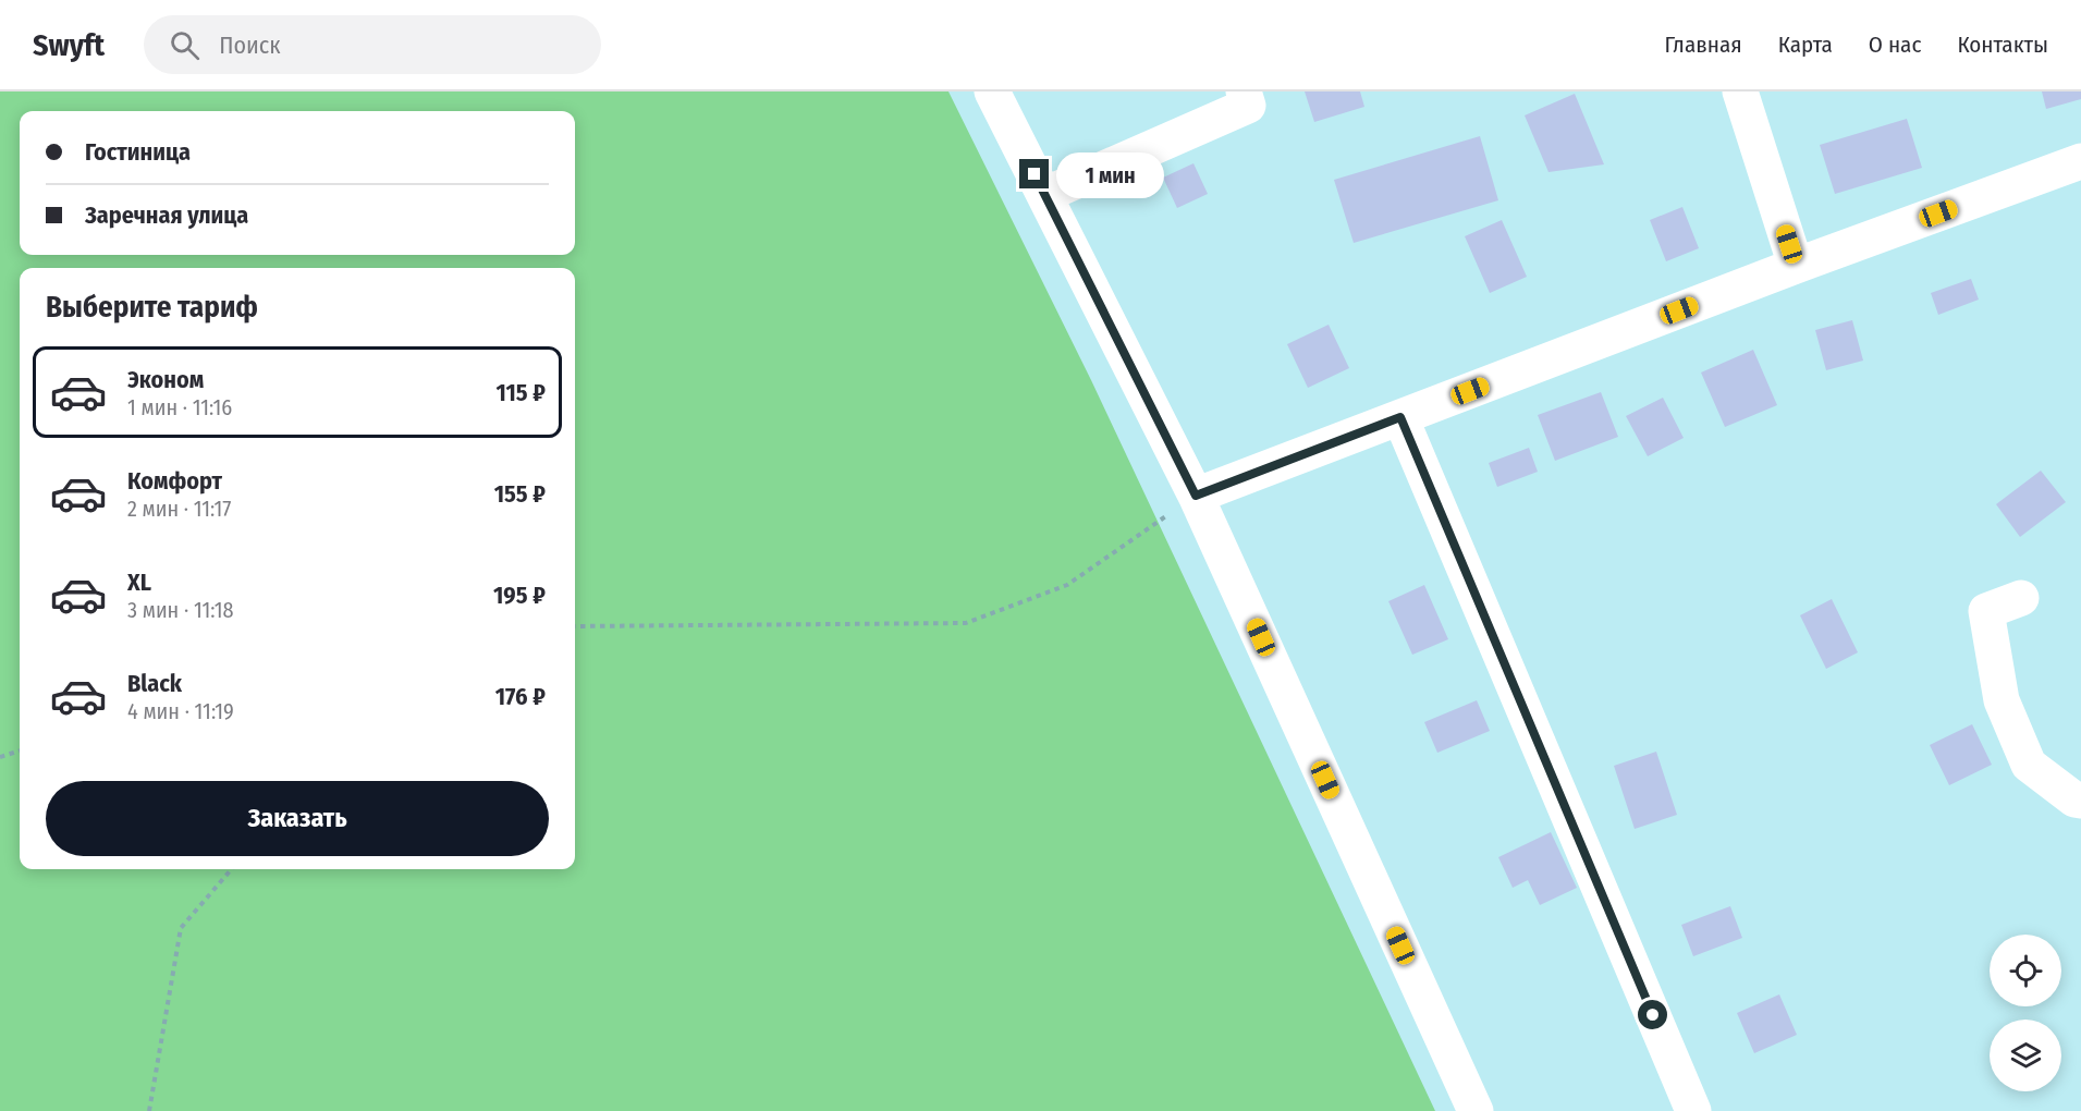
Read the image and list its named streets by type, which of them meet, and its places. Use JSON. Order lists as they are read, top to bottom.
{
  "page": {
    "header": "Swyft",
    "search": "Поиск",
    "nav": [
      "Главная",
      "Карта",
      "О нас",
      "Контакты"
    ],
    "banner": ["Гостиница", "Заречная улица"],
    "bubble": "1 мин",
    "heading": "Выберите тариф",
    "list": [
      {
        "name": "Эконом",
        "note": "1 мин · 11:16",
        "value": "115 ₽"
      },
      {
        "name": "Комфорт",
        "note": "2 мин · 11:17",
        "value": "155 ₽"
      },
      {
        "name": "XL",
        "note": "3 мин · 11:18",
        "value": "195 ₽"
      },
      {
        "name": "Black",
        "note": "4 мин · 11:19",
        "value": "176 ₽"
      }
    ],
    "buttons": "Заказать"
  }
}
